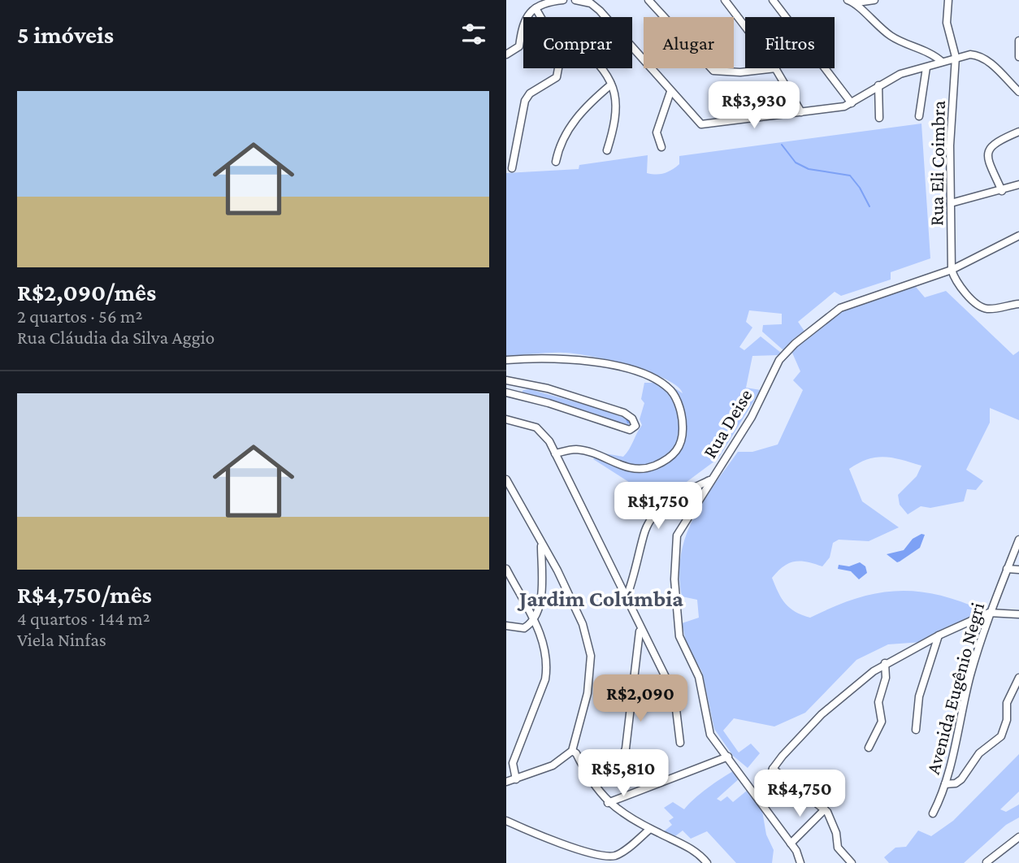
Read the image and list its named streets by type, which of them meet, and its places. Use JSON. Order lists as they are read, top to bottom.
{
  "streets": {
    "street": ["Rua Eli Coimbra", "Rua Deise", "Avenida Eugênio Negri"]
  },
  "crossings": [
    ["Rua Eli Coimbra", "Rua Deise"]
  ],
  "districts": ["Jardim Colúmbia"],
  "page": {
    "heading": "5 imóveis",
    "chip": ["Comprar", "Alugar", "Filtros"],
    "list": [
      {
        "name": "R$2,090/mês",
        "note": "2 quartos · 56 m² · Rua Cláudia da Silva Aggio"
      },
      {
        "name": "R$4,750/mês",
        "note": "4 quartos · 144 m² · Viela Ninfas"
      }
    ],
    "price": [
      "R$3,930",
      "R$1,750",
      "R$2,090",
      "R$5,810",
      "R$4,750"
    ]
  }
}
